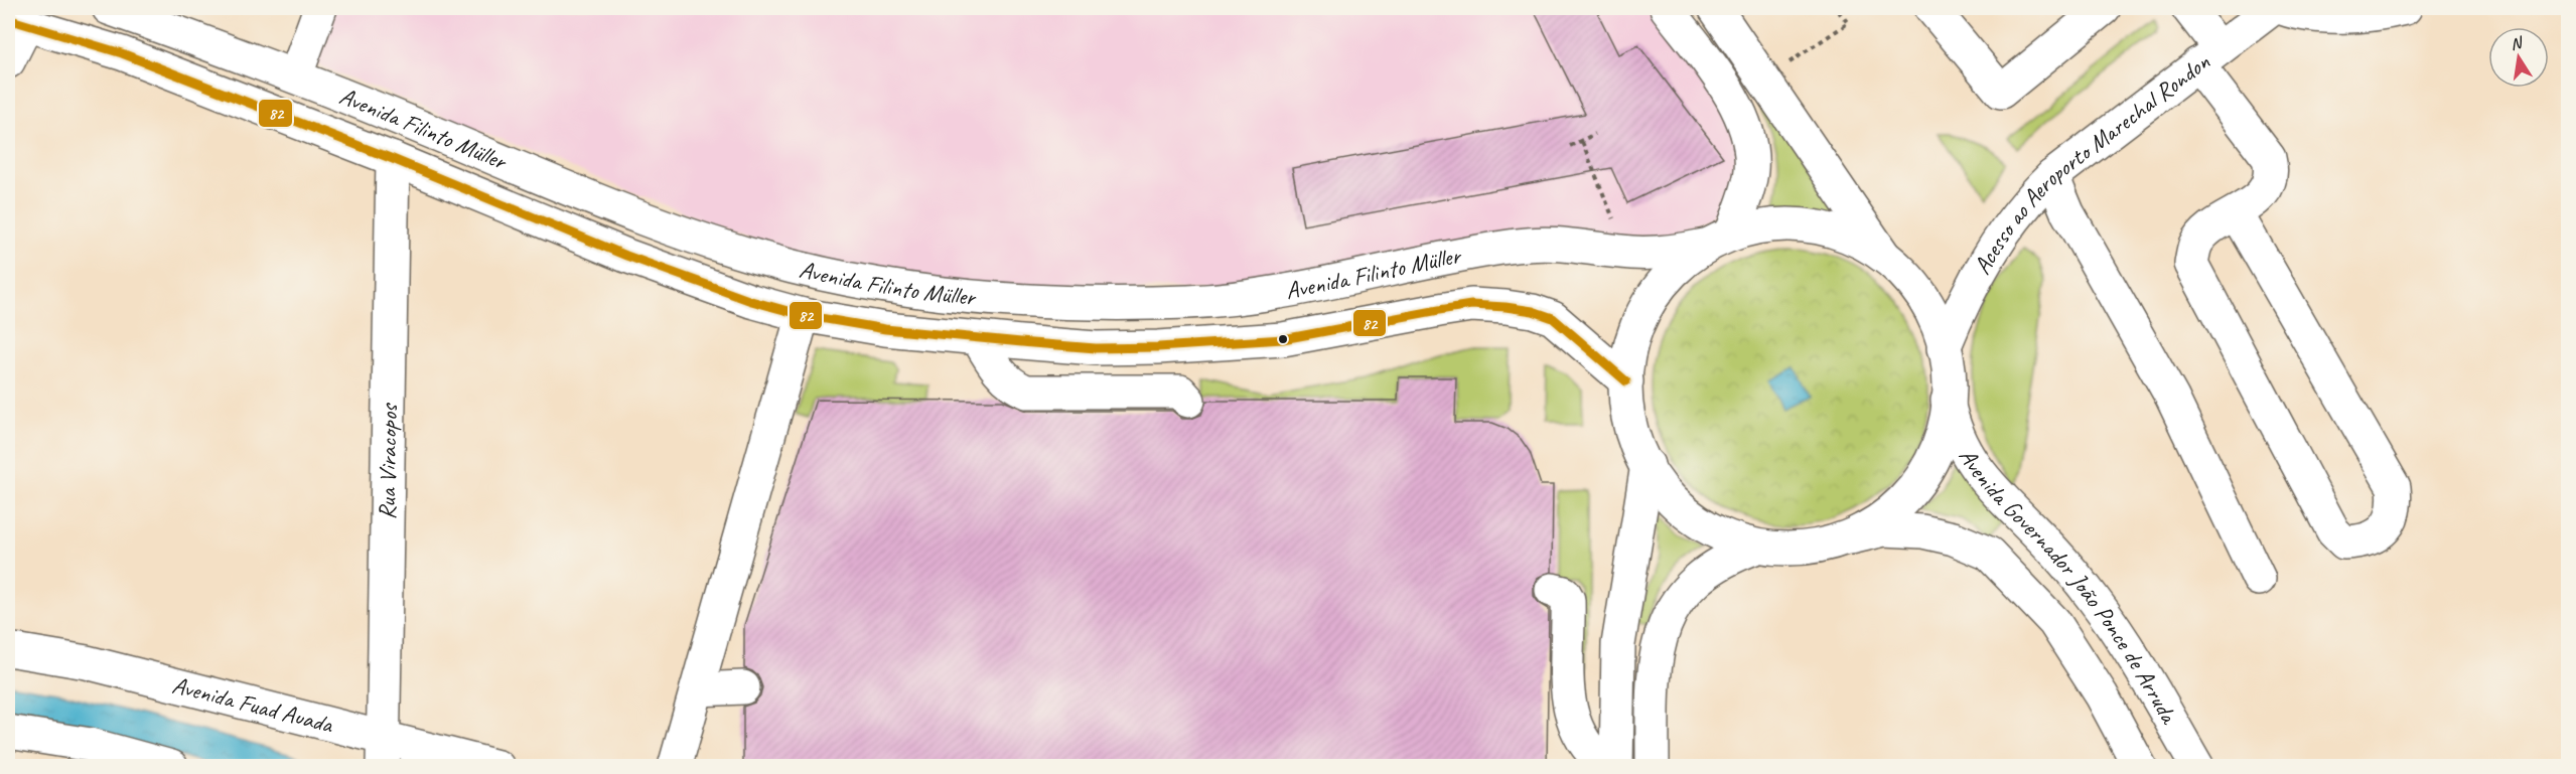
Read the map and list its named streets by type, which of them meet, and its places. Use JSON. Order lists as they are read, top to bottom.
{
  "streets": {
    "main road": [
      "Avenida Filinto Müller",
      "Acesso ao Aeroporto Marechal Rondon",
      "Rua Viracopos",
      "Avenida Governador João Ponce de Arruda",
      "Avenida Fuad Auada"
    ]
  },
  "crossings": [
    ["Avenida Filinto Müller", "Rua Viracopos"],
    ["Rua Viracopos", "Avenida Fuad Auada"]
  ],
  "lines": ["transit line 82"],
  "north": "top"
}
